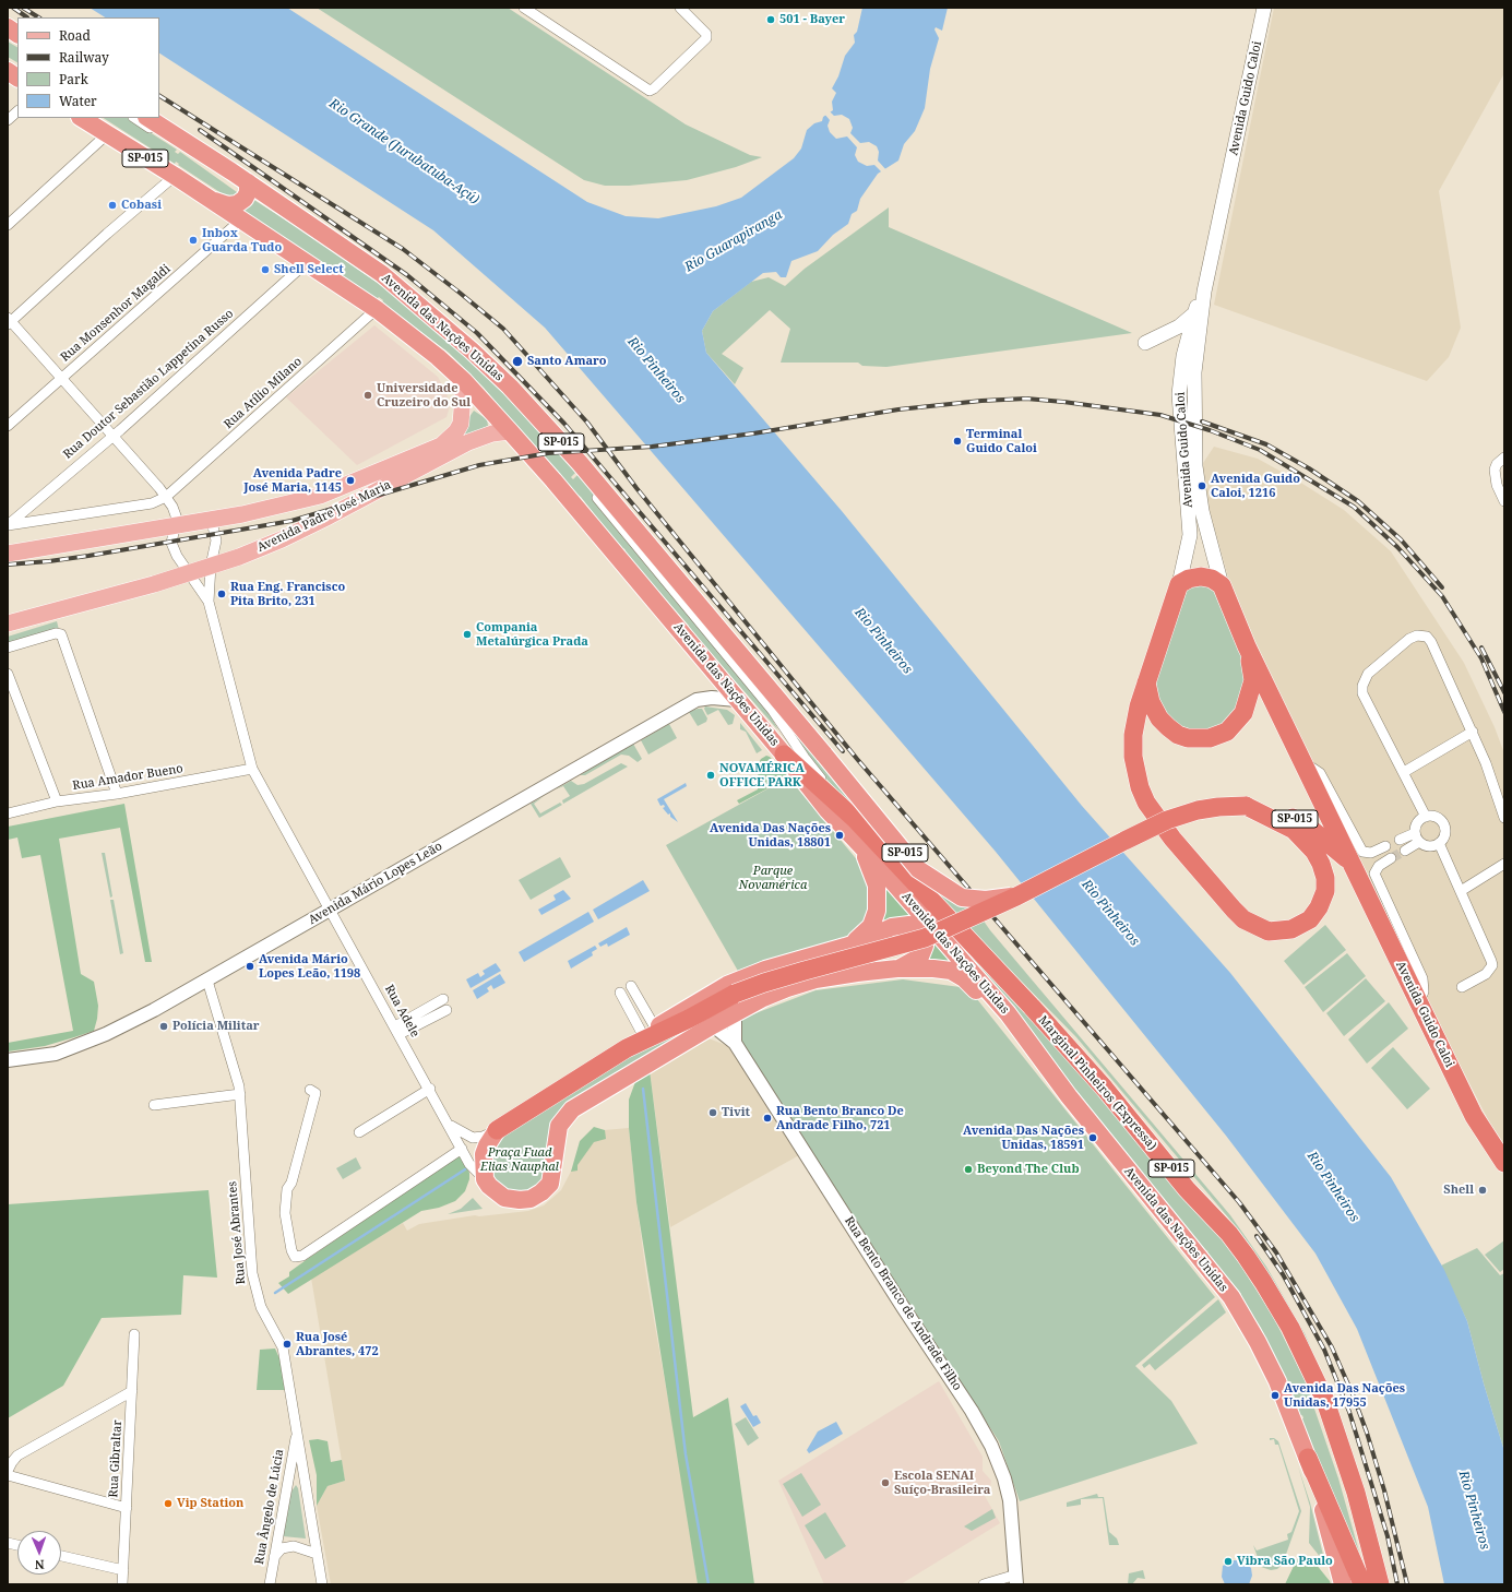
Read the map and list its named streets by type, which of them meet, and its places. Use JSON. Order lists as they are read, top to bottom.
{
  "streets": {
    "highway": [
      "Avenida Guido Caloi",
      "SP-015",
      "Avenida das Nações Unidas",
      "Marginal Pinheiros (Expressa)"
    ],
    "main road": ["Avenida Padre José Maria"],
    "street": [
      "Rua Monsenhor Magaldi",
      "Rua Doutor Sebastião Lappetina Russo",
      "Rua Atílio Milano",
      "Rua Amador Bueno",
      "Avenida Mário Lopes Leão",
      "Rua Adele",
      "Rua José Abrantes",
      "Rua Bento Branco de Andrade Filho",
      "Rua Gibraltar",
      "Rua Ângelo de Lúcia"
    ]
  },
  "crossings": [
    ["Avenida Guido Caloi", "SP-015"],
    ["SP-015", "Avenida das Nações Unidas"],
    ["Rua Monsenhor Magaldi", "Avenida das Nações Unidas"],
    ["Avenida das Nações Unidas", "Rua Doutor Sebastião Lappetina Russo"],
    ["Avenida das Nações Unidas", "Rua Atílio Milano"],
    ["Avenida das Nações Unidas", "Avenida Padre José Maria"],
    ["Avenida das Nações Unidas", "Avenida Mário Lopes Leão"],
    ["Avenida das Nações Unidas", "Marginal Pinheiros (Expressa)"],
    ["Rua Amador Bueno", "Rua Adele"],
    ["Avenida Mário Lopes Leão", "Rua Adele"],
    ["Avenida Mário Lopes Leão", "Rua José Abrantes"],
    ["Rua José Abrantes", "Rua Ângelo de Lúcia"]
  ],
  "water": ["Rio Grande (Jurubatuba-Açú)", "Rio Guarapiranga", "Rio Pinheiros"],
  "parks": ["Parque Novamérica", "Praça Fuad Elias Nauphal"],
  "places": [
    "501 - Bayer",
    "Cobasi",
    "Inbox Guarda Tudo",
    "Shell Select",
    "Santo Amaro",
    "Universidade Cruzeiro do Sul",
    "Terminal Guido Caloi",
    "Avenida Padre José Maria, 1145",
    "Avenida Guido Caloi, 1216",
    "Rua Eng. Francisco Pita Brito, 231",
    "Compania Metalúrgica Prada",
    "NOVAMÉRICA OFFICE PARK",
    "Avenida Das Nações Unidas, 18801",
    "Avenida Mário Lopes Leão, 1198",
    "Polícia Militar",
    "Tivit",
    "Rua Bento Branco De Andrade Filho, 721",
    "Avenida Das Nações Unidas, 18591",
    "Beyond The Club",
    "Shell",
    "Rua José Abrantes, 472",
    "Avenida Das Nações Unidas, 17955",
    "Escola SENAI Suíço-Brasileira",
    "Vip Station",
    "Vibra São Paulo"
  ],
  "legend": [
    "Road",
    "Railway",
    "Park",
    "Water"
  ],
  "north": "bottom"
}
